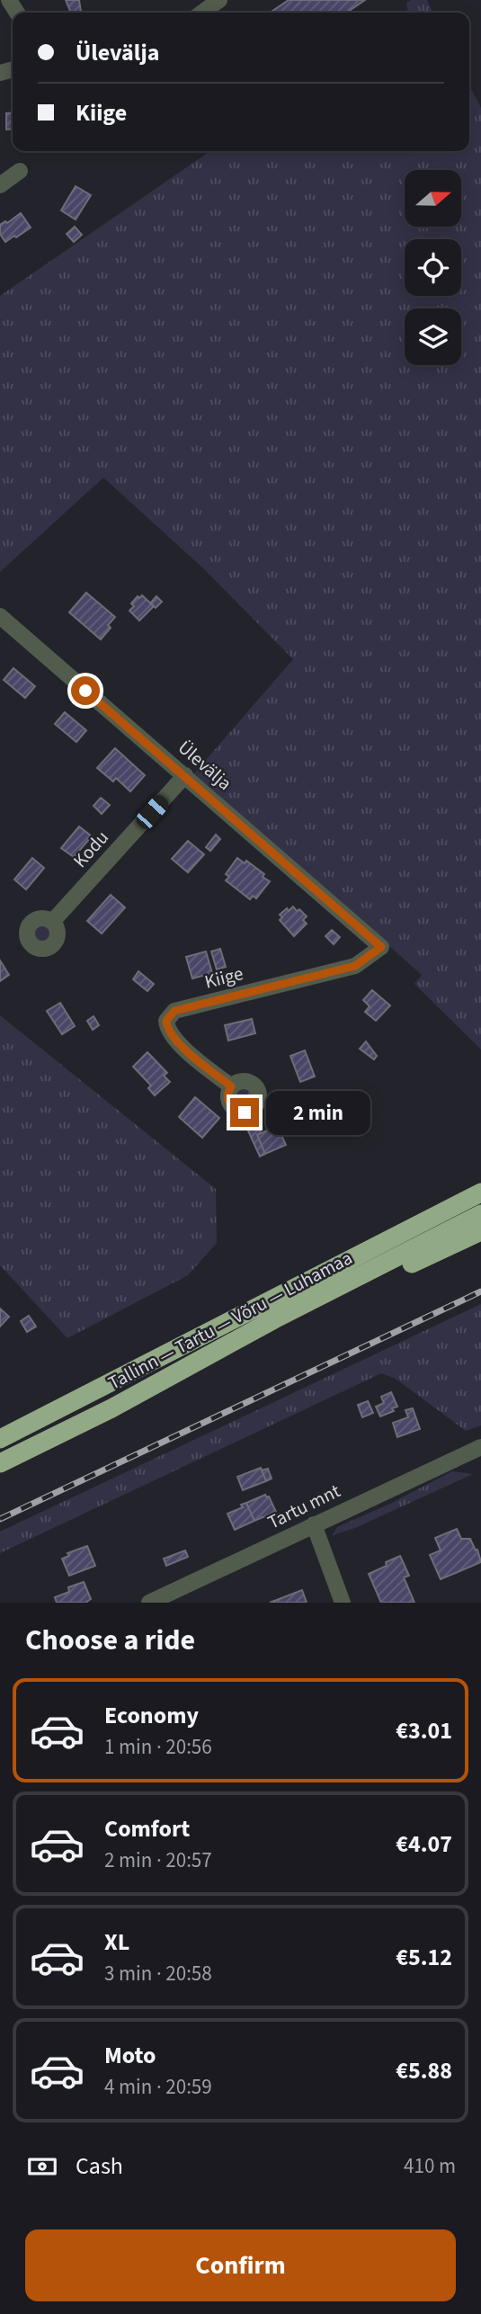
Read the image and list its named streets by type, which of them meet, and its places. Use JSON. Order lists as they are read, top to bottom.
{
  "streets": {
    "highway": ["Tallinn — Tartu — Võru — Luhamaa"],
    "street": [
      "Ülevälja",
      "Kodu",
      "Kiige",
      "Tartu mnt"
    ]
  },
  "crossings": [
    ["Ülevälja", "Kodu"],
    ["Ülevälja", "Kiige"]
  ],
  "north": "right",
  "page": {
    "banner": ["Ülevälja", "Kiige"],
    "bubble": "2 min",
    "heading": "Choose a ride",
    "list": [
      {
        "name": "Economy",
        "note": "1 min · 20:56",
        "value": "€3.01"
      },
      {
        "name": "Comfort",
        "note": "2 min · 20:57",
        "value": "€4.07"
      },
      {
        "name": "XL",
        "note": "3 min · 20:58",
        "value": "€5.12"
      },
      {
        "name": "Moto",
        "note": "4 min · 20:59",
        "value": "€5.88"
      }
    ],
    "pay": ["Cash", "410 m"],
    "buttons": "Confirm"
  }
}
